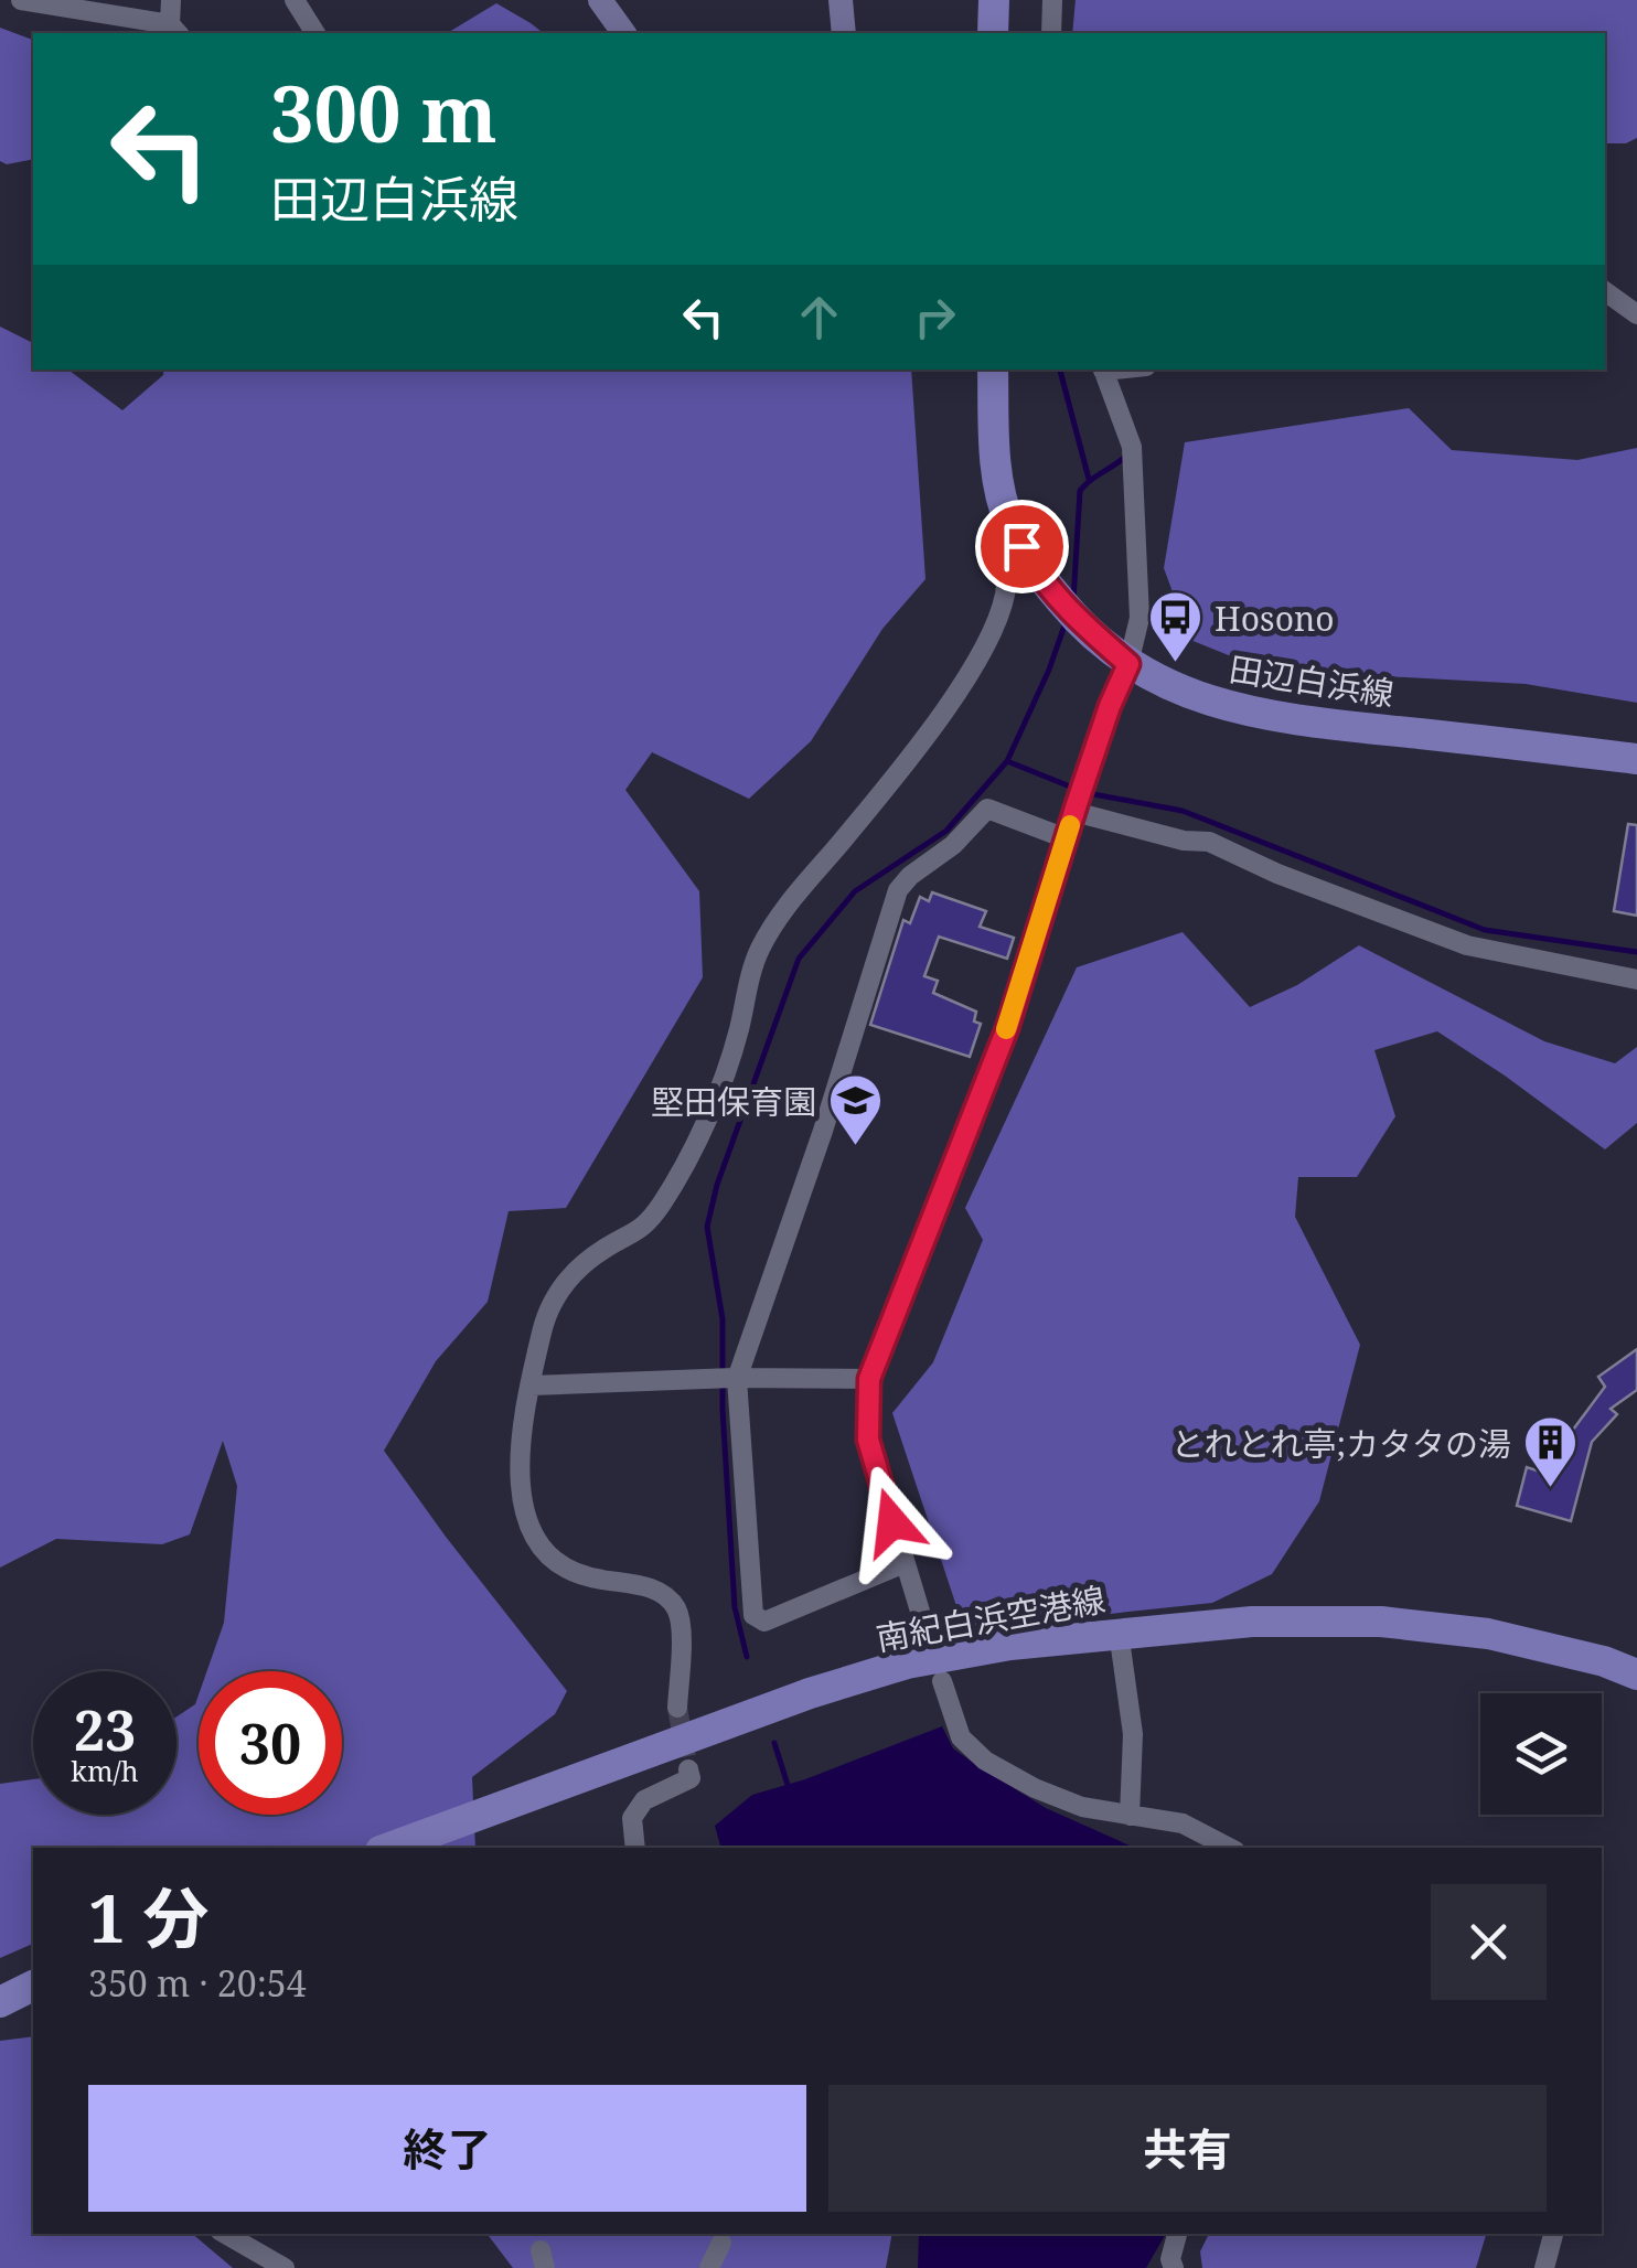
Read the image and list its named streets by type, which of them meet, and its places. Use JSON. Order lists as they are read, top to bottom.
{
  "streets": {
    "main road": ["田辺白浜線", "南紀白浜空港線"]
  },
  "places": {
    "bus stop": ["Hosono"],
    "school or university": ["堅田保育園"],
    "building": ["とれとれ亭;カタタの湯"]
  },
  "page": {
    "turn": ["300 m", "田辺白浜線"],
    "speed": "23 km/h",
    "limit": "30",
    "heading": ["1 分", "350 m · 20:54"],
    "buttons": ["終了", "共有"]
  }
}
